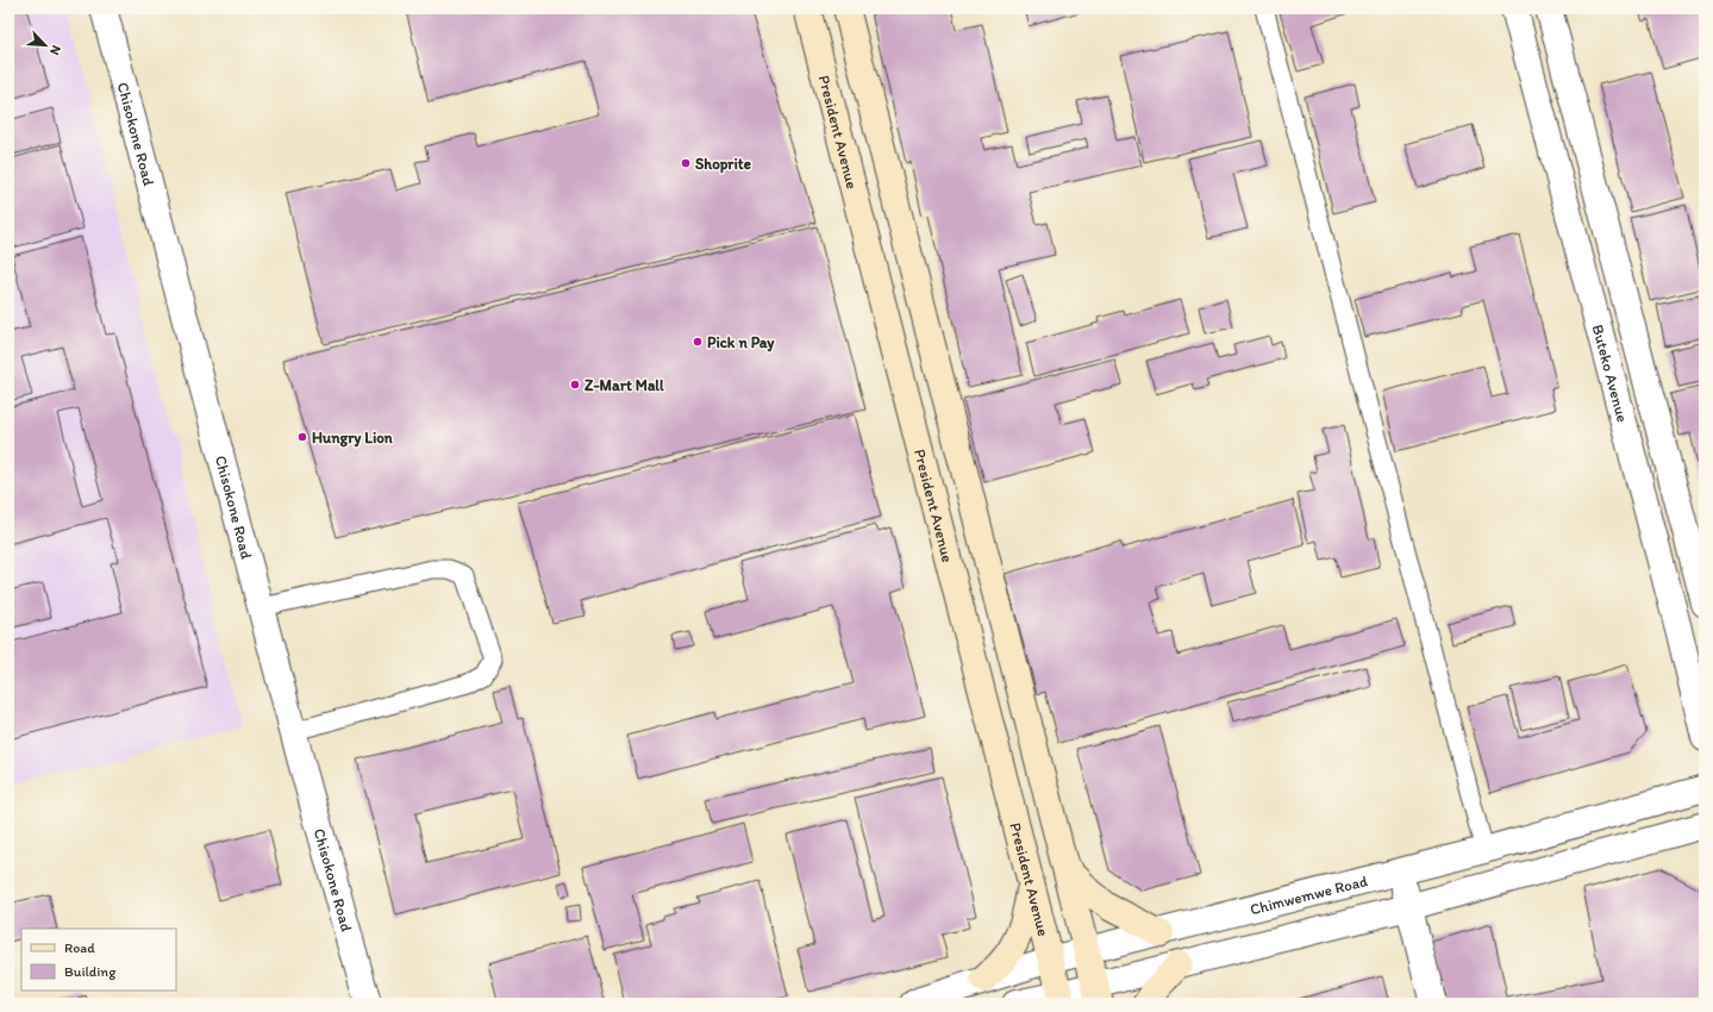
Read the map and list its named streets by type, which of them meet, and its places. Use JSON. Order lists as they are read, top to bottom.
{
  "streets": {
    "main road": ["President Avenue"],
    "street": ["Chisokone Road", "Buteko Avenue", "Chimwemwe Road"]
  },
  "crossings": [
    ["President Avenue", "Chimwemwe Road"]
  ],
  "places": [
    "Shoprite",
    "Pick n Pay",
    "Z-Mart Mall",
    "Hungry Lion"
  ],
  "legend": ["Road", "Building"],
  "north": "bottom right"
}
